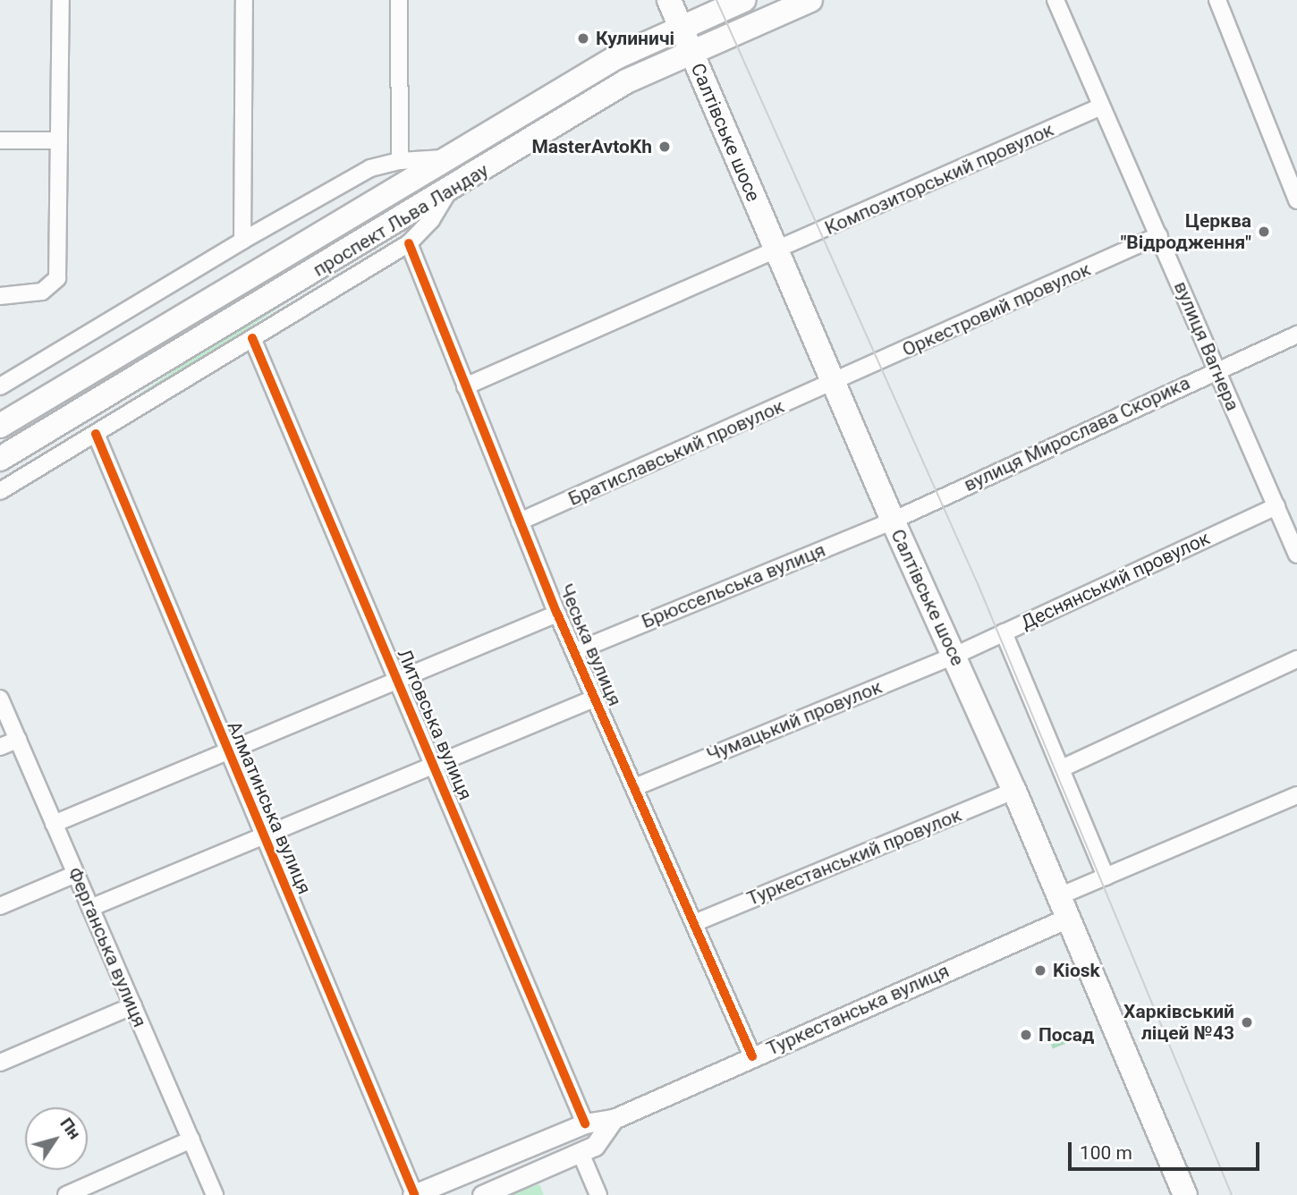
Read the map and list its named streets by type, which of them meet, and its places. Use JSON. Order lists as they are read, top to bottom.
{
  "streets": {
    "main road": ["Салтівське шосе", "проспект Льва Ландау"],
    "street": [
      "Композиторський провулок",
      "Оркестровий провулок",
      "вулиця Вагнера",
      "вулиця Мирослава Скорика",
      "Братиславський провулок",
      "Деснянський провулок",
      "Брюссельська вулиця",
      "Чеська вулиця",
      "Чумацький провулок",
      "Литовська вулиця",
      "Алматинська вулиця",
      "Туркестанський провулок",
      "Ферганська вулиця",
      "Туркестанська вулиця"
    ]
  },
  "crossings": [
    ["Салтівське шосе", "Композиторський провулок"],
    ["Салтівське шосе", "проспект Льва Ландау"],
    ["Салтівське шосе", "Оркестровий провулок"],
    ["Салтівське шосе", "вулиця Мирослава Скорика"],
    ["Салтівське шосе", "Братиславський провулок"],
    ["Салтівське шосе", "Деснянський провулок"],
    ["Салтівське шосе", "Брюссельська вулиця"],
    ["Салтівське шосе", "Чумацький провулок"],
    ["Салтівське шосе", "Туркестанський провулок"],
    ["Салтівське шосе", "Туркестанська вулиця"],
    ["Композиторський провулок", "вулиця Вагнера"],
    ["Композиторський провулок", "Чеська вулиця"],
    ["Оркестровий провулок", "вулиця Вагнера"],
    ["Оркестровий провулок", "Братиславський провулок"],
    ["вулиця Вагнера", "вулиця Мирослава Скорика"],
    ["вулиця Вагнера", "Деснянський провулок"],
    ["вулиця Мирослава Скорика", "Брюссельська вулиця"],
    ["Братиславський провулок", "Чеська вулиця"],
    ["Деснянський провулок", "Чумацький провулок"],
    ["Брюссельська вулиця", "Чеська вулиця"],
    ["Чеська вулиця", "Чумацький провулок"],
    ["Чеська вулиця", "Туркестанський провулок"],
    ["Чеська вулиця", "Туркестанська вулиця"],
    ["Литовська вулиця", "Туркестанська вулиця"],
    ["Алматинська вулиця", "Туркестанська вулиця"]
  ],
  "places": [
    "Кулиничі",
    "MasterAvtoKh",
    "Церква \"Відродження\"",
    "Kiosk",
    "Харківський ліцей №43",
    "Посад"
  ],
  "scale_bar": "100 m",
  "north": "top right"
}
